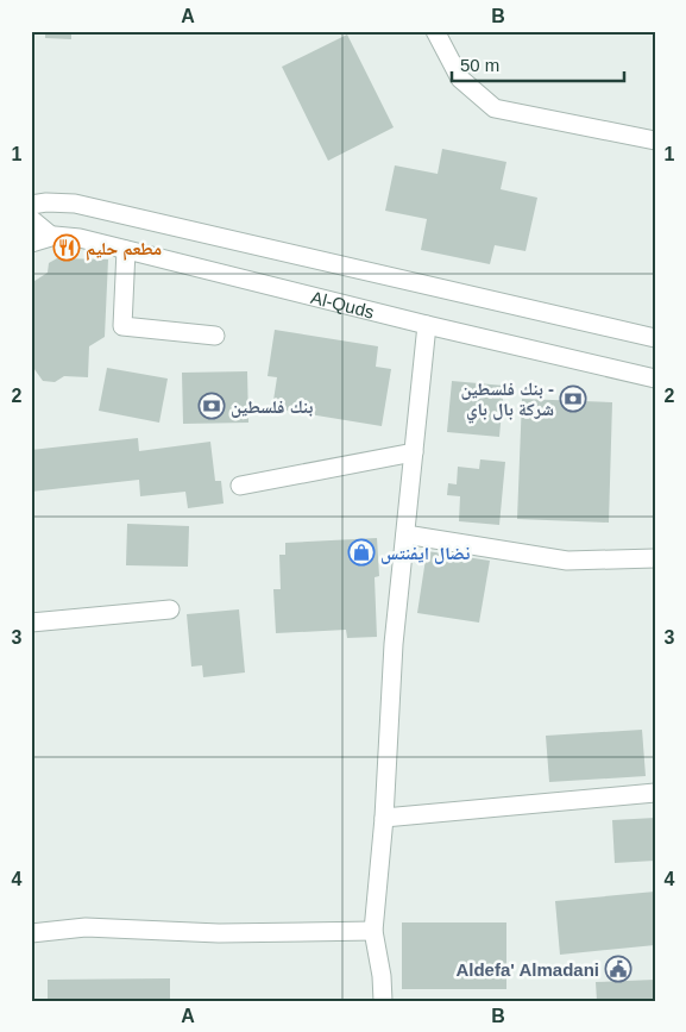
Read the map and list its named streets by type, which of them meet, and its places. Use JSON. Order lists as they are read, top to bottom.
{
  "streets": {
    "street": ["Al-Quds"]
  },
  "places": {
    "restaurant": ["مطعم حليم"],
    "bank": ["بنك فلسطين - شركة بال باي", "بنك فلسطين"],
    "shop": ["نضال ايفنتس"],
    "public building": ["Aldefa' Almadani"]
  },
  "scale_bar": "50 m",
  "grid": {
    "columns": ["A", "B"],
    "rows": [
      "1",
      "2",
      "3",
      "4"
    ]
  }
}
